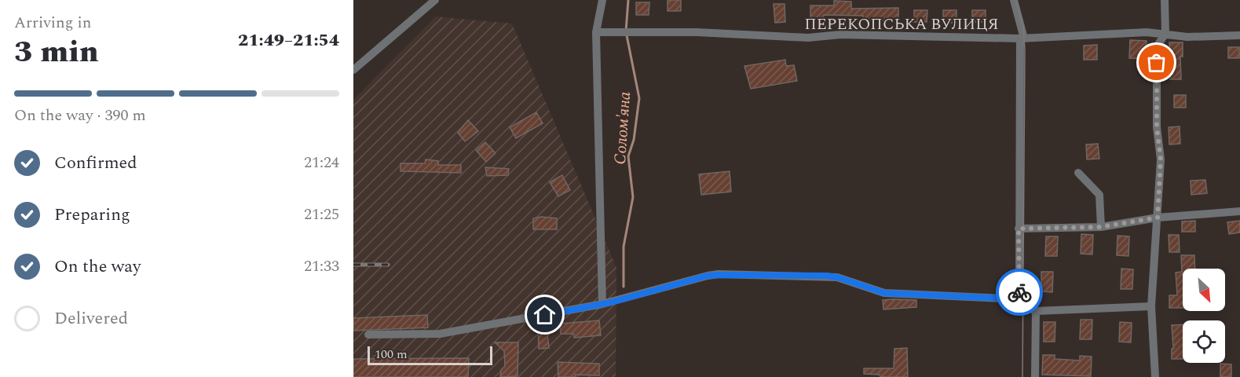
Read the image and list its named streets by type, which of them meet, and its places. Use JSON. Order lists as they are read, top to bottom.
{
  "streets": {
    "street": ["ПЕРЕКОПСЬКА ВУЛИЦЯ"]
  },
  "water": ["Солом'яна"],
  "scale_bar": "100 m",
  "north": "bottom right",
  "page": {
    "heading": ["3 min", "Arriving in", "21:49–21:54"],
    "bar": "On the way · 390 m",
    "list": [
      ["Confirmed", "21:24"],
      ["Preparing", "21:25"],
      ["On the way", "21:33"],
      "Delivered"
    ],
    "scale": "100 m"
  }
}
